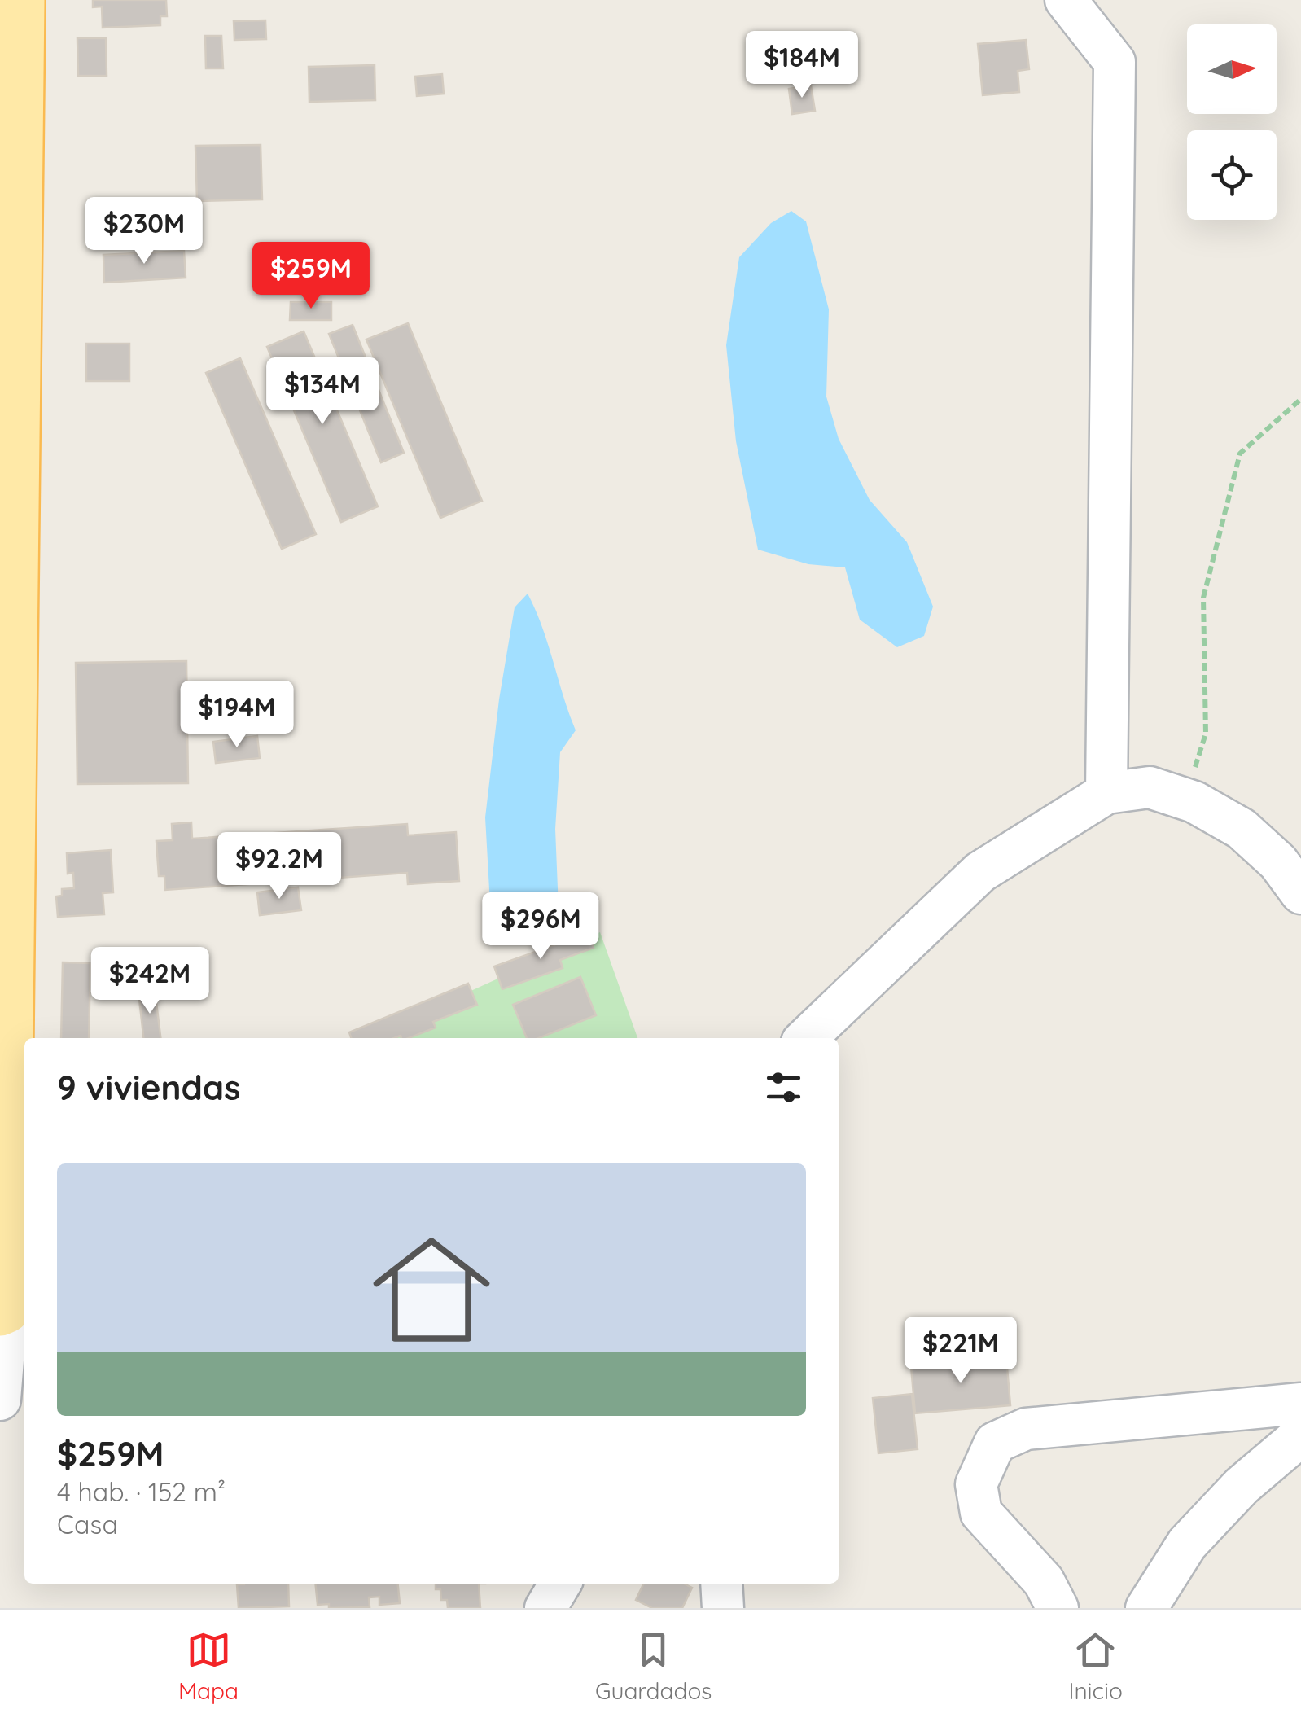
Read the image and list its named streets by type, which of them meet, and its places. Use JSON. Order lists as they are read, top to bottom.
{
  "north": "right",
  "page": {
    "price": [
      "$184M",
      "$230M",
      "$259M",
      "$134M",
      "$194M",
      "$92.2M",
      "$296M",
      "$242M",
      "$221M"
    ],
    "heading": "9 viviendas",
    "list": [
      {
        "name": "$259M",
        "note": "4 hab. · 152 m² · Casa"
      }
    ],
    "tabs": ["Mapa", "Guardados", "Inicio"]
  }
}
